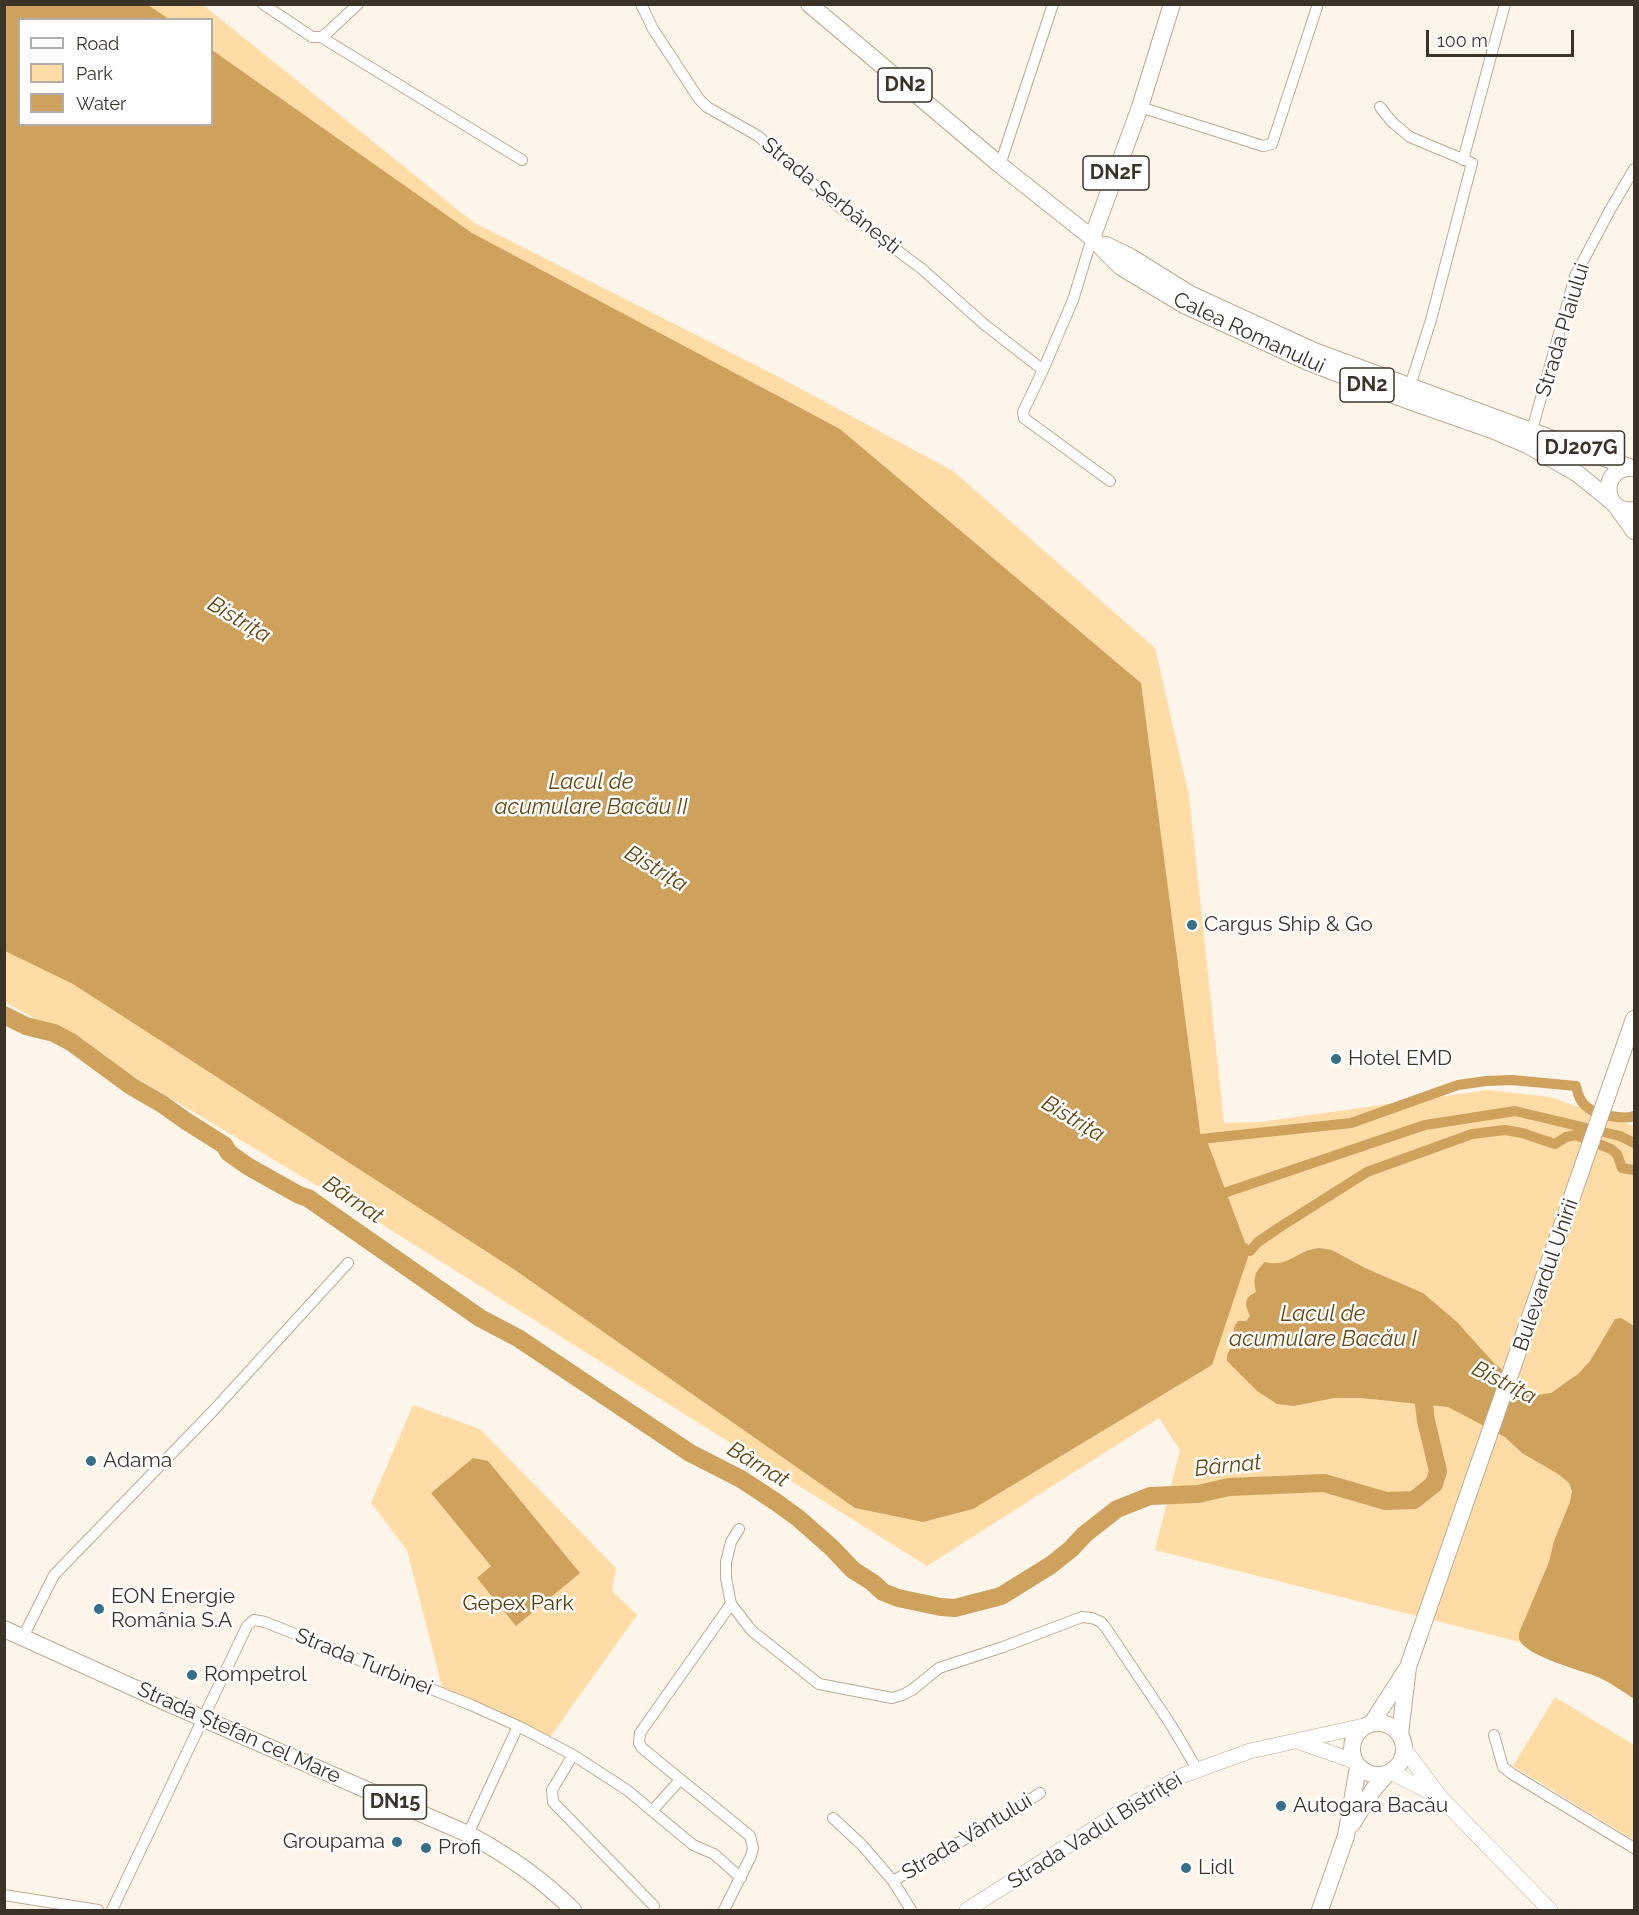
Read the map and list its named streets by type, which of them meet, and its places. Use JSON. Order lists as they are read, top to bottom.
{
  "streets": {
    "main road": [
      "DN2",
      "DN2F",
      "Calea Romanului",
      "DJ207G",
      "Bulevardul Unirii",
      "Strada Ștefan cel Mare",
      "DN15",
      "Strada Vadul Bistriței"
    ],
    "street": [
      "Strada Șerbănești",
      "Strada Plaiului",
      "Strada Turbinei",
      "Strada Vântului"
    ]
  },
  "crossings": [
    ["DN2F", "Calea Romanului"],
    ["Strada Plaiului", "Calea Romanului"],
    ["Bulevardul Unirii", "Strada Vadul Bistriței"],
    ["Strada Turbinei", "Strada Ștefan cel Mare"]
  ],
  "water": [
    "Bistrița",
    "Lacul de acumulare Bacău II",
    "Bârnat",
    "Lacul de acumulare Bacău I"
  ],
  "parks": ["Gepex Park"],
  "places": [
    "Cargus Ship & Go",
    "Hotel EMD",
    "Adama",
    "EON Energie România S.A",
    "Rompetrol",
    "Autogara Bacău",
    "Groupama",
    "Profi",
    "Lidl"
  ],
  "legend": ["Road", "Park", "Water"],
  "scale_bar": "100 m"
}
